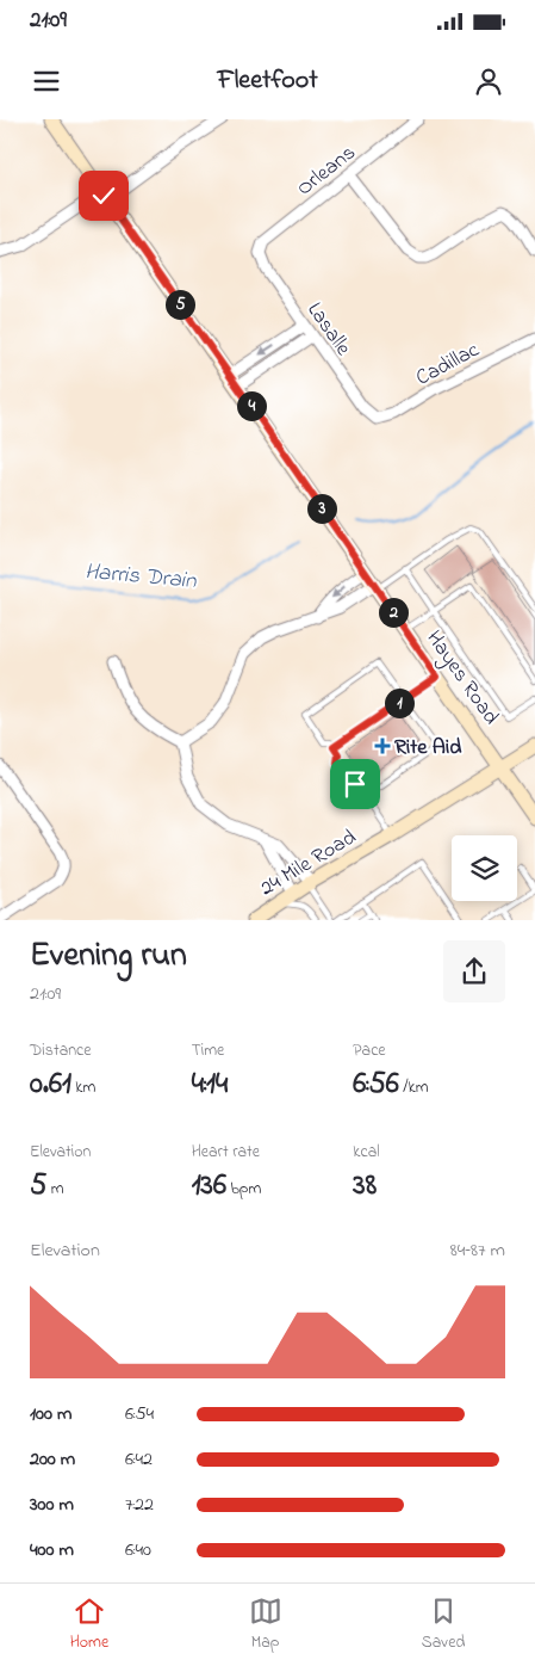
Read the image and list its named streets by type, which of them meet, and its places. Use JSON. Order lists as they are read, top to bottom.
{
  "streets": {
    "street": [
      "Orleans",
      "Lasalle",
      "Cadillac",
      "Hayes Road",
      "24 Mile Road"
    ]
  },
  "crossings": [
    ["Orleans", "Lasalle"],
    ["Lasalle", "Cadillac"],
    ["Hayes Road", "24 Mile Road"]
  ],
  "water": ["Harris Drain"],
  "places": {
    "health": ["Rite Aid"]
  },
  "page": {
    "status": "21:09",
    "header": "Fleetfoot",
    "pins": [
      "5",
      "4",
      "3",
      "2",
      "1"
    ],
    "heading": ["Evening run", "21:09"],
    "stats": [
      ["Distance", "0.61 km"],
      ["Time", "4:14"],
      ["Pace", "6:56 /km"],
      ["Elevation", "5 m"],
      ["Heart rate", "136 bpm"],
      ["kcal", "38"]
    ],
    "chart": ["Elevation", "84–87 m"],
    "list": [
      {
        "name": "100 m",
        "note": "6:54"
      },
      {
        "name": "200 m",
        "note": "6:42"
      },
      {
        "name": "300 m",
        "note": "7:22"
      },
      {
        "name": "400 m",
        "note": "6:40"
      }
    ],
    "tabs": ["Home", "Map", "Saved"]
  }
}
